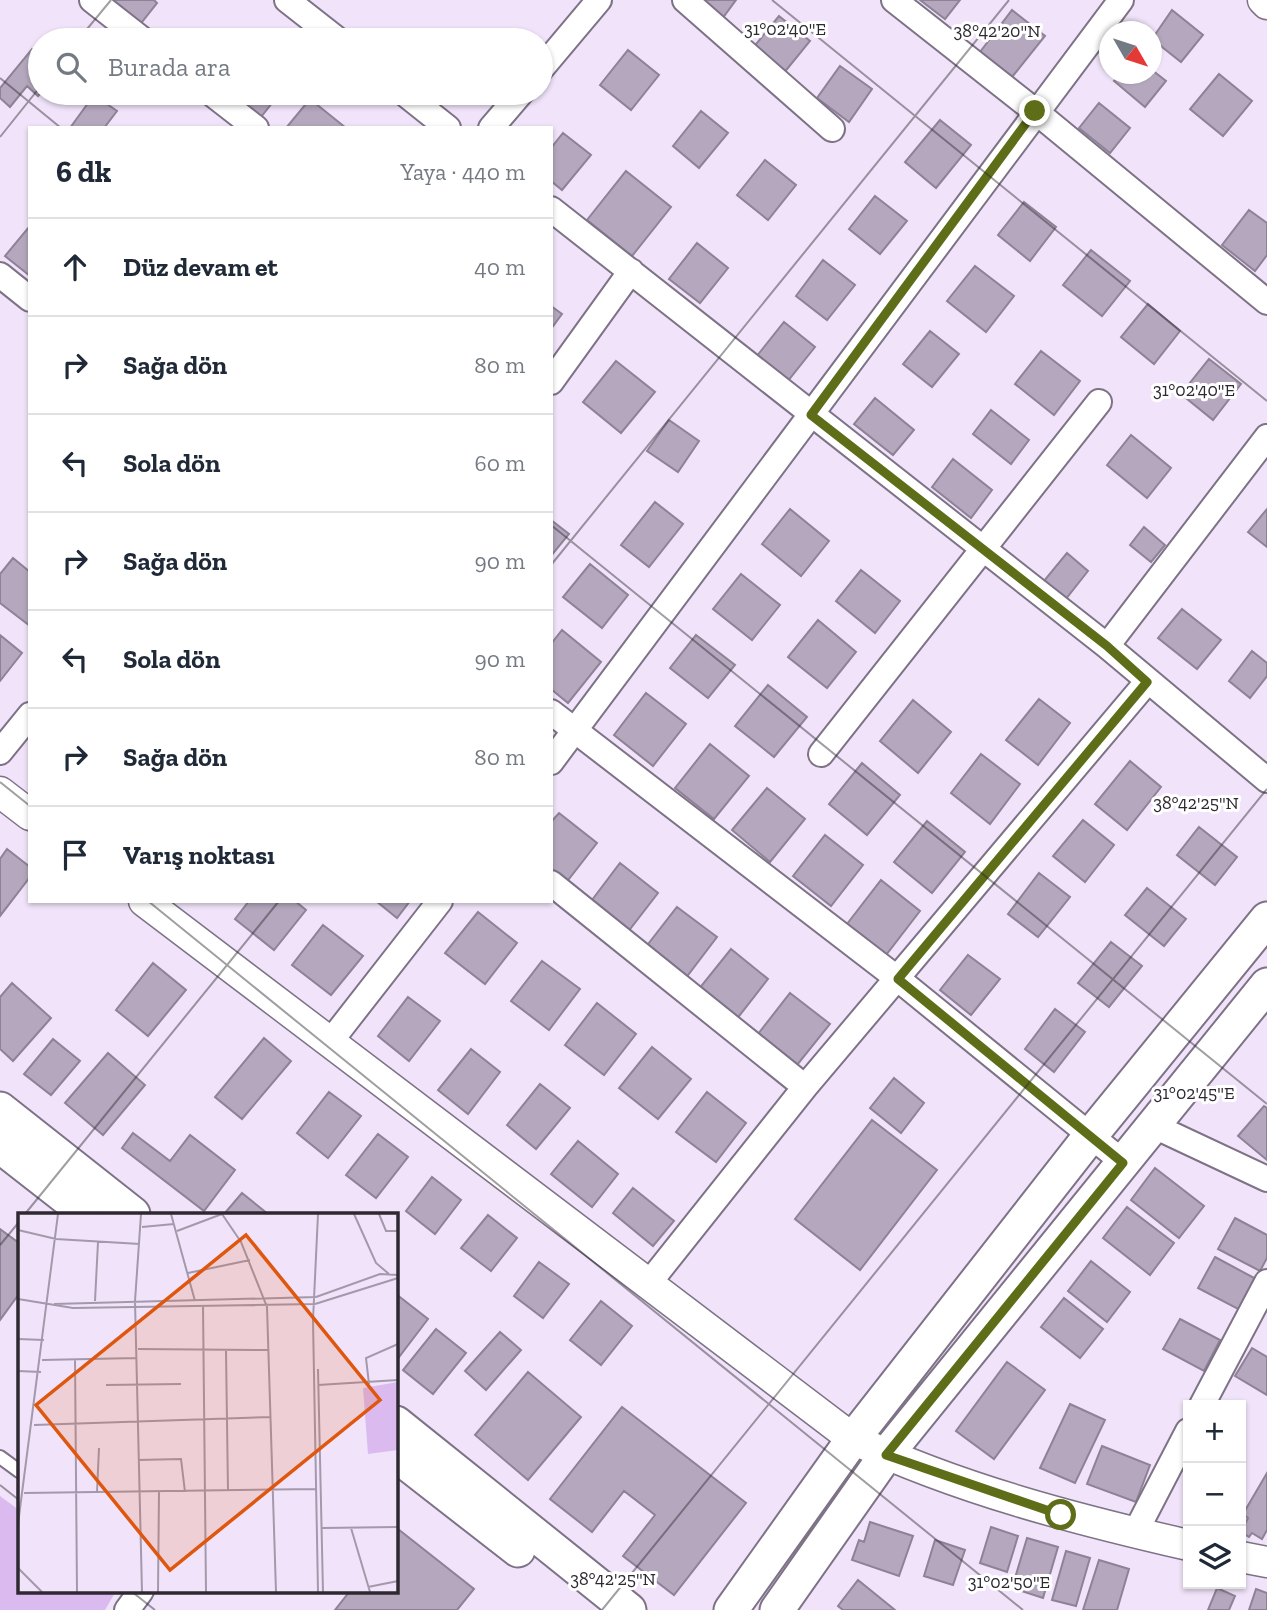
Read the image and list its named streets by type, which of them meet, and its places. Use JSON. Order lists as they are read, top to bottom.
{
  "north": "bottom right",
  "page": {
    "search": "Burada ara",
    "heading": ["6 dk", "Yaya · 440 m"],
    "list": [
      ["Düz devam et", "40 m"],
      ["Sağa dön", "80 m"],
      ["Sola dön", "60 m"],
      ["Sağa dön", "90 m"],
      ["Sola dön", "90 m"],
      ["Sağa dön", "80 m"],
      "Varış noktası"
    ],
    "map_buttons": ["+", "−"]
  },
  "coordinates": [
    "31°02'40\"E",
    "38°42'20\"N",
    "38°42'25\"N",
    "31°02'45\"E",
    "31°02'50\"E"
  ]
}
